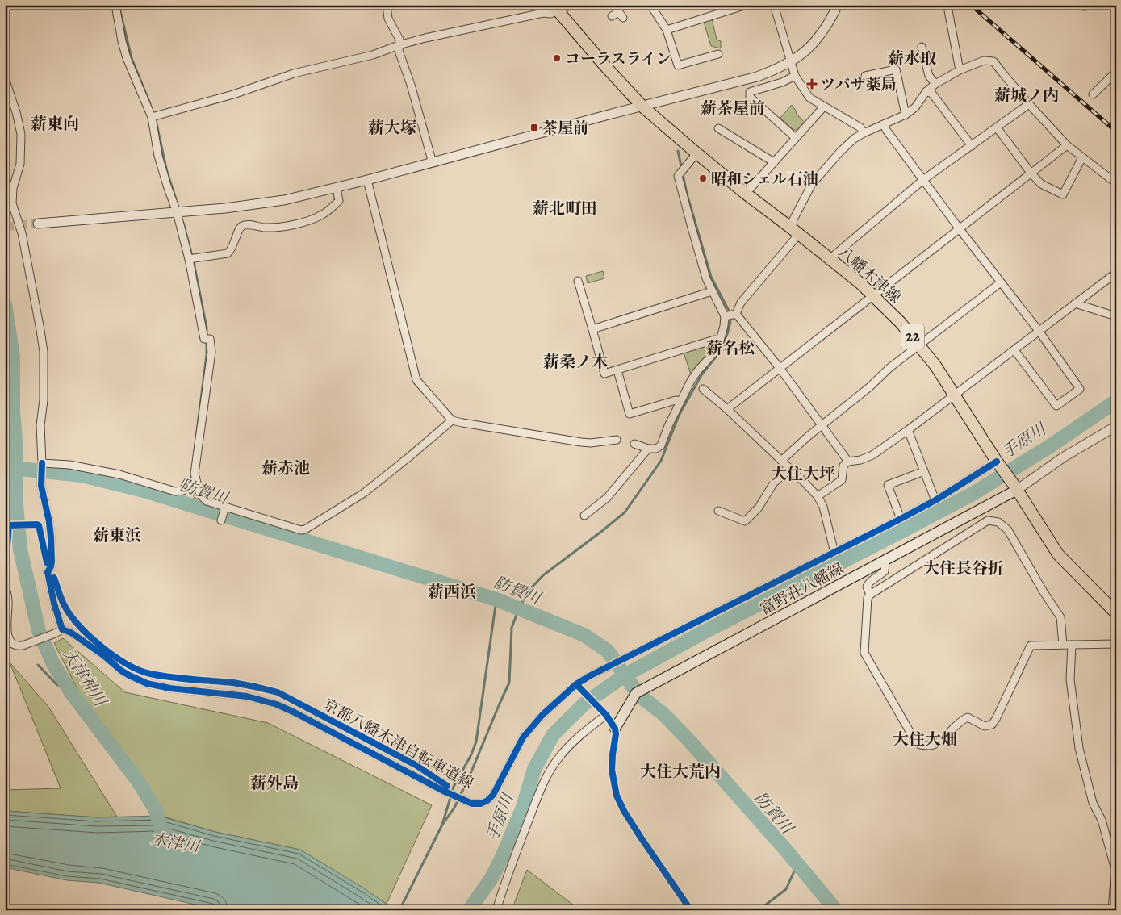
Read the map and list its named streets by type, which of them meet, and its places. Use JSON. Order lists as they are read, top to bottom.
{
  "streets": {
    "main road": ["八幡木津線", "22", "富野荘八幡線"],
    "cycle path": ["京都八幡木津自転車道線"]
  },
  "crossings": [
    ["八幡木津線", "富野荘八幡線"]
  ],
  "districts": [
    "薪水取",
    "薪城ノ内",
    "薪茶屋前",
    "薪東向",
    "薪大塚",
    "薪北町田",
    "薪名松",
    "薪桑ノ木",
    "薪赤池",
    "大住大坪",
    "薪東浜",
    "大住長谷折",
    "薪西浜",
    "大住大畑",
    "大住大荒内",
    "薪外島"
  ],
  "water": [
    "手原川",
    "防賀川",
    "天津神川",
    "木津川"
  ],
  "places": {
    "other": ["コーラスライン", "昭和シェル石油"],
    "health": ["ツバサ薬局"],
    "transit": ["茶屋前"]
  }
}
